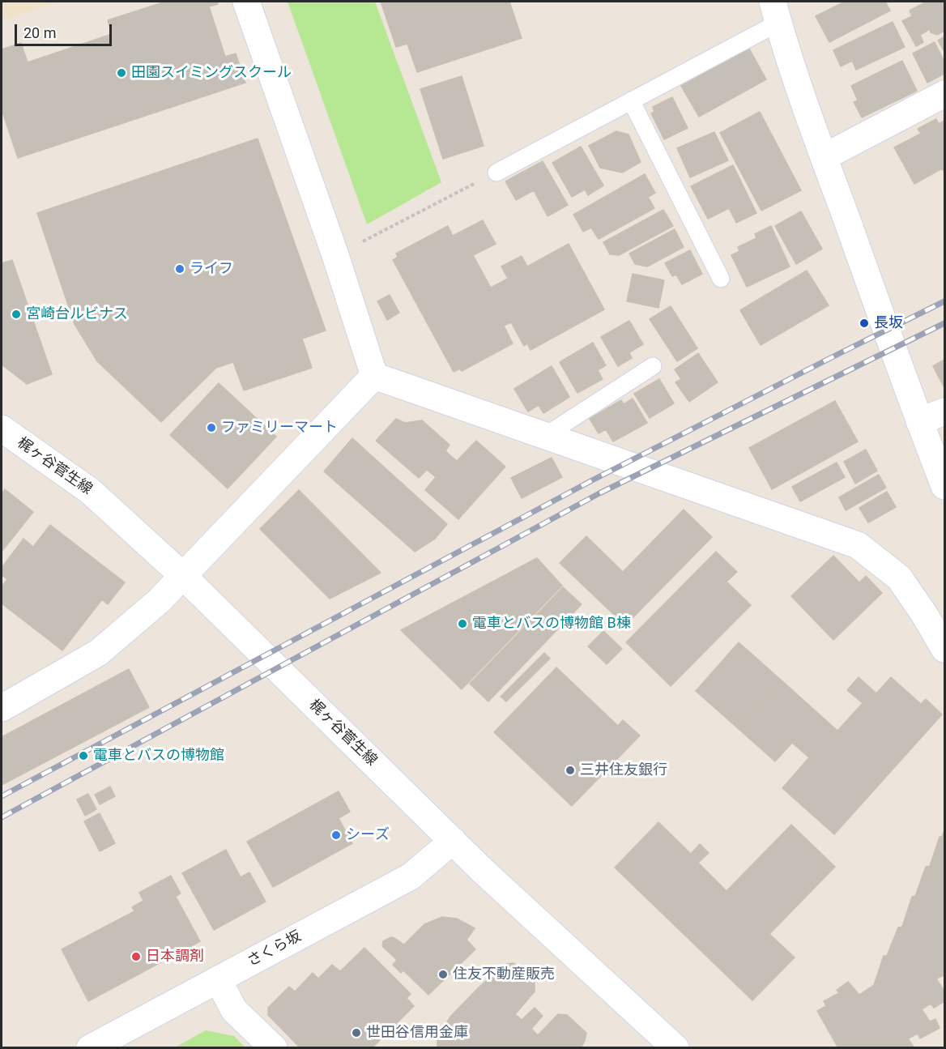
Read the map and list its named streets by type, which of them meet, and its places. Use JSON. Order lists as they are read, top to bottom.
{
  "streets": {
    "street": ["梶ヶ谷菅生線", "さくら坂"]
  },
  "crossings": [
    ["梶ヶ谷菅生線", "さくら坂"]
  ],
  "places": [
    "田園スイミングスクール",
    "ライフ",
    "宮崎台ルビナス",
    "長坂",
    "ファミリーマート",
    "電車とバスの博物館 B棟",
    "電車とバスの博物館",
    "三井住友銀行",
    "シーズ",
    "日本調剤",
    "住友不動産販売",
    "世田谷信用金庫"
  ],
  "scale_bar": "20 m"
}
